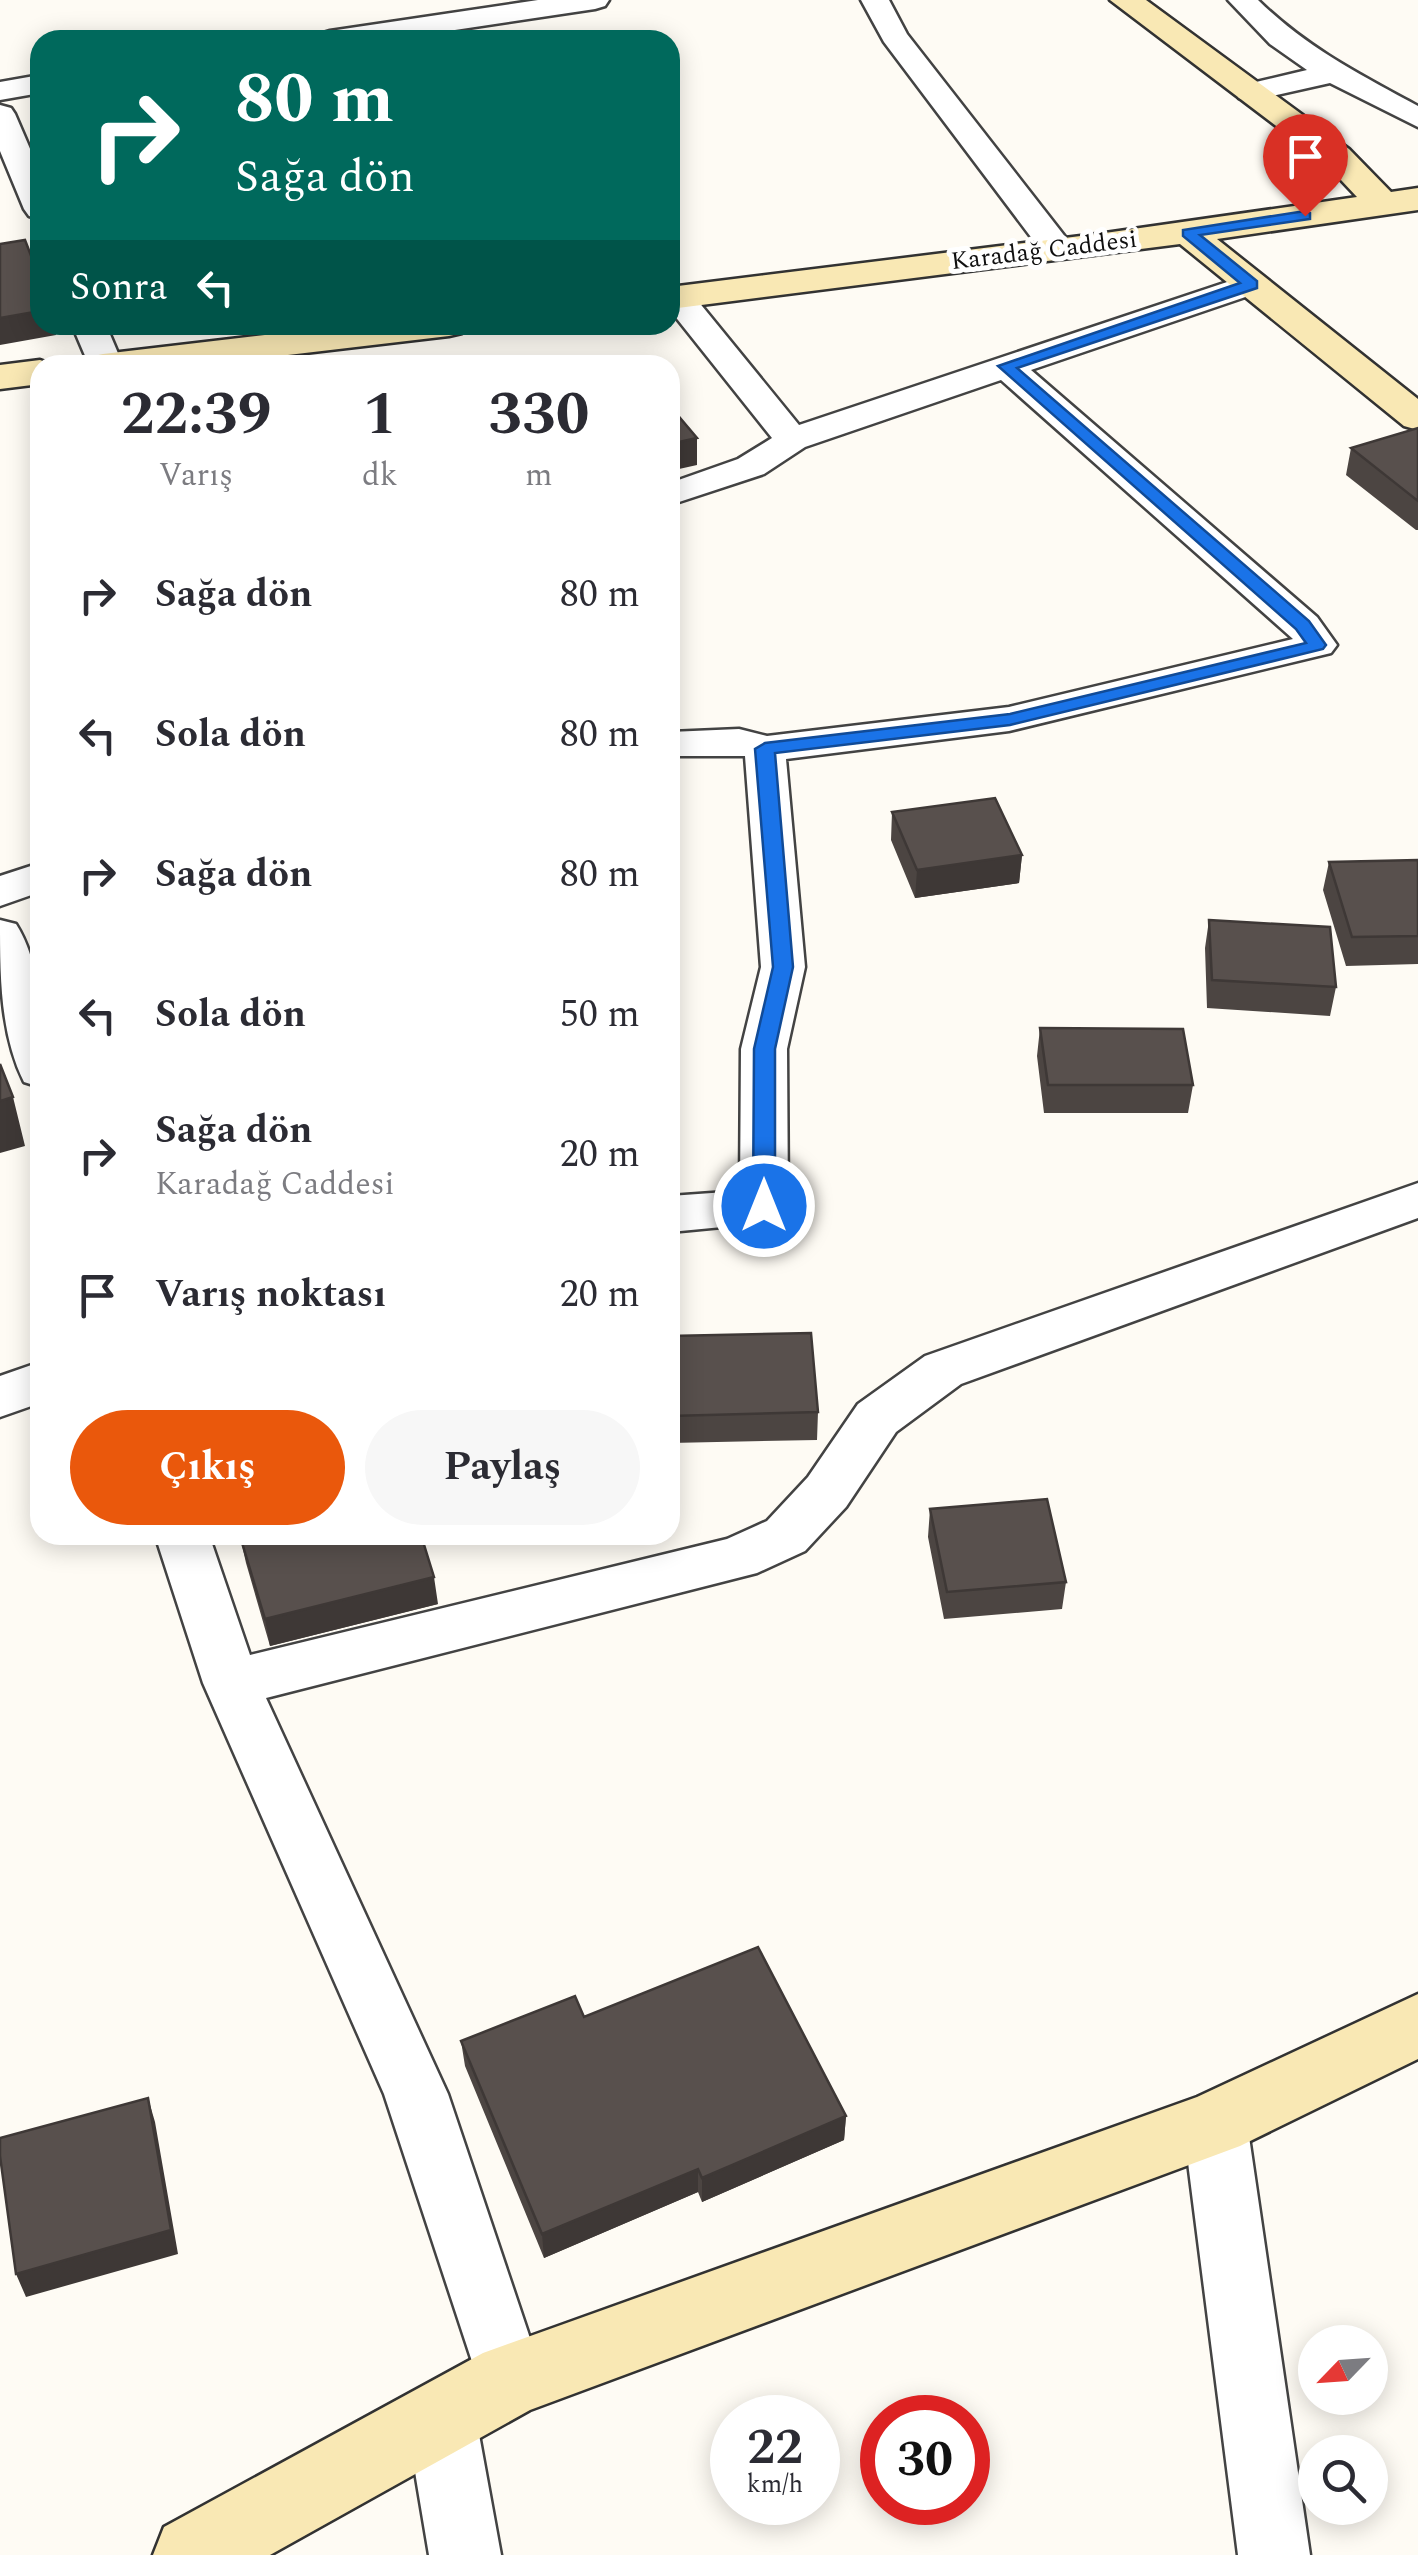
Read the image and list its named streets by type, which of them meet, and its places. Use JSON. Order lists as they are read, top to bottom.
{
  "streets": {
    "street": ["Karadağ Caddesi"]
  },
  "north": "bottom left",
  "page": {
    "turn": ["80 m", "Sağa dön"],
    "then": "Sonra",
    "eta": [
      "22:39",
      "Varış",
      "1",
      "dk",
      "330",
      "m"
    ],
    "list": [
      {
        "name": "Sağa dön",
        "value": "80 m"
      },
      {
        "name": "Sola dön",
        "value": "80 m"
      },
      {
        "name": "Sağa dön",
        "value": "80 m"
      },
      {
        "name": "Sola dön",
        "value": "50 m"
      },
      {
        "name": "Sağa dön",
        "note": "Karadağ Caddesi",
        "value": "20 m"
      },
      {
        "name": "Varış noktası",
        "value": "20 m"
      }
    ],
    "buttons": ["Çıkış", "Paylaş"],
    "speed": "22 km/h",
    "limit": "30"
  }
}
